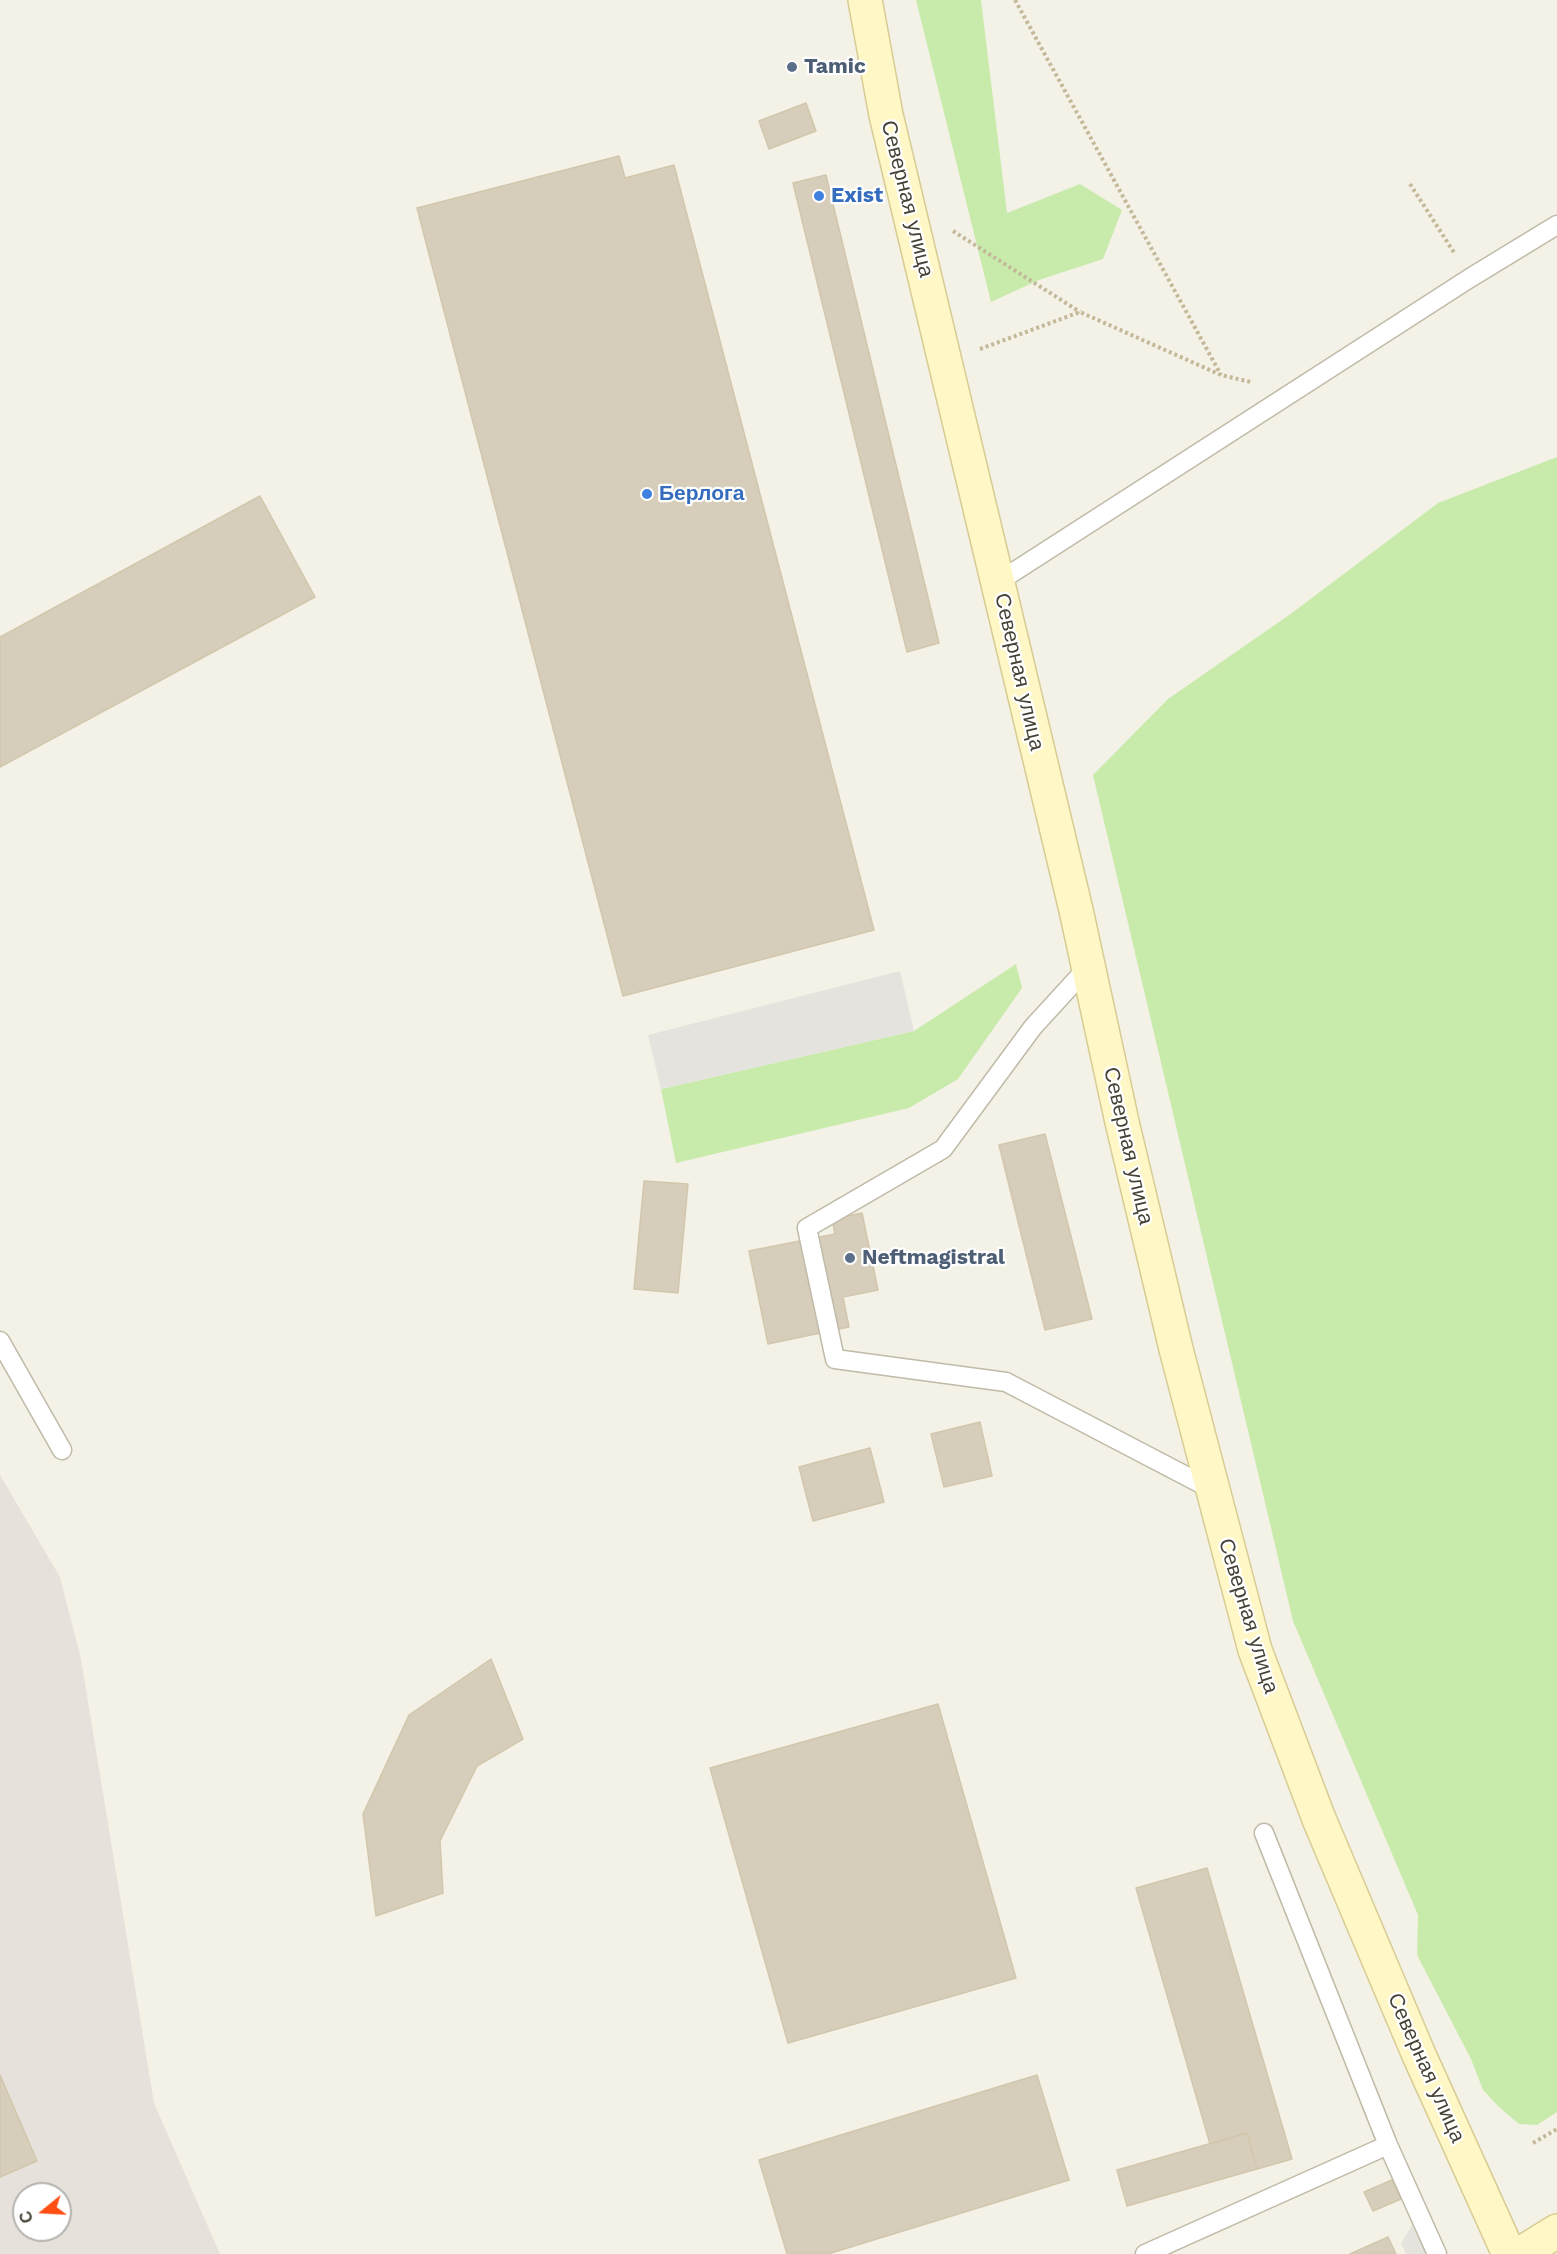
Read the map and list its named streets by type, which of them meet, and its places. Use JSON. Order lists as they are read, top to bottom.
{
  "streets": {
    "main road": ["Северная улица"]
  },
  "places": [
    "Tamic",
    "Exist",
    "Берлога",
    "Neftmagistral"
  ],
  "north": "left"
}
